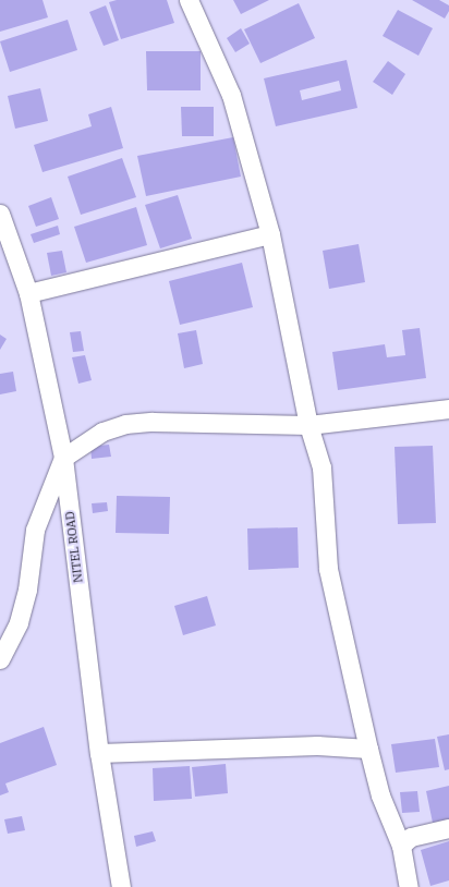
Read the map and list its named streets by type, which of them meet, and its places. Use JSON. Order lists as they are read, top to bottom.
{
  "streets": {
    "street": ["NITEL ROAD"]
  }
}
